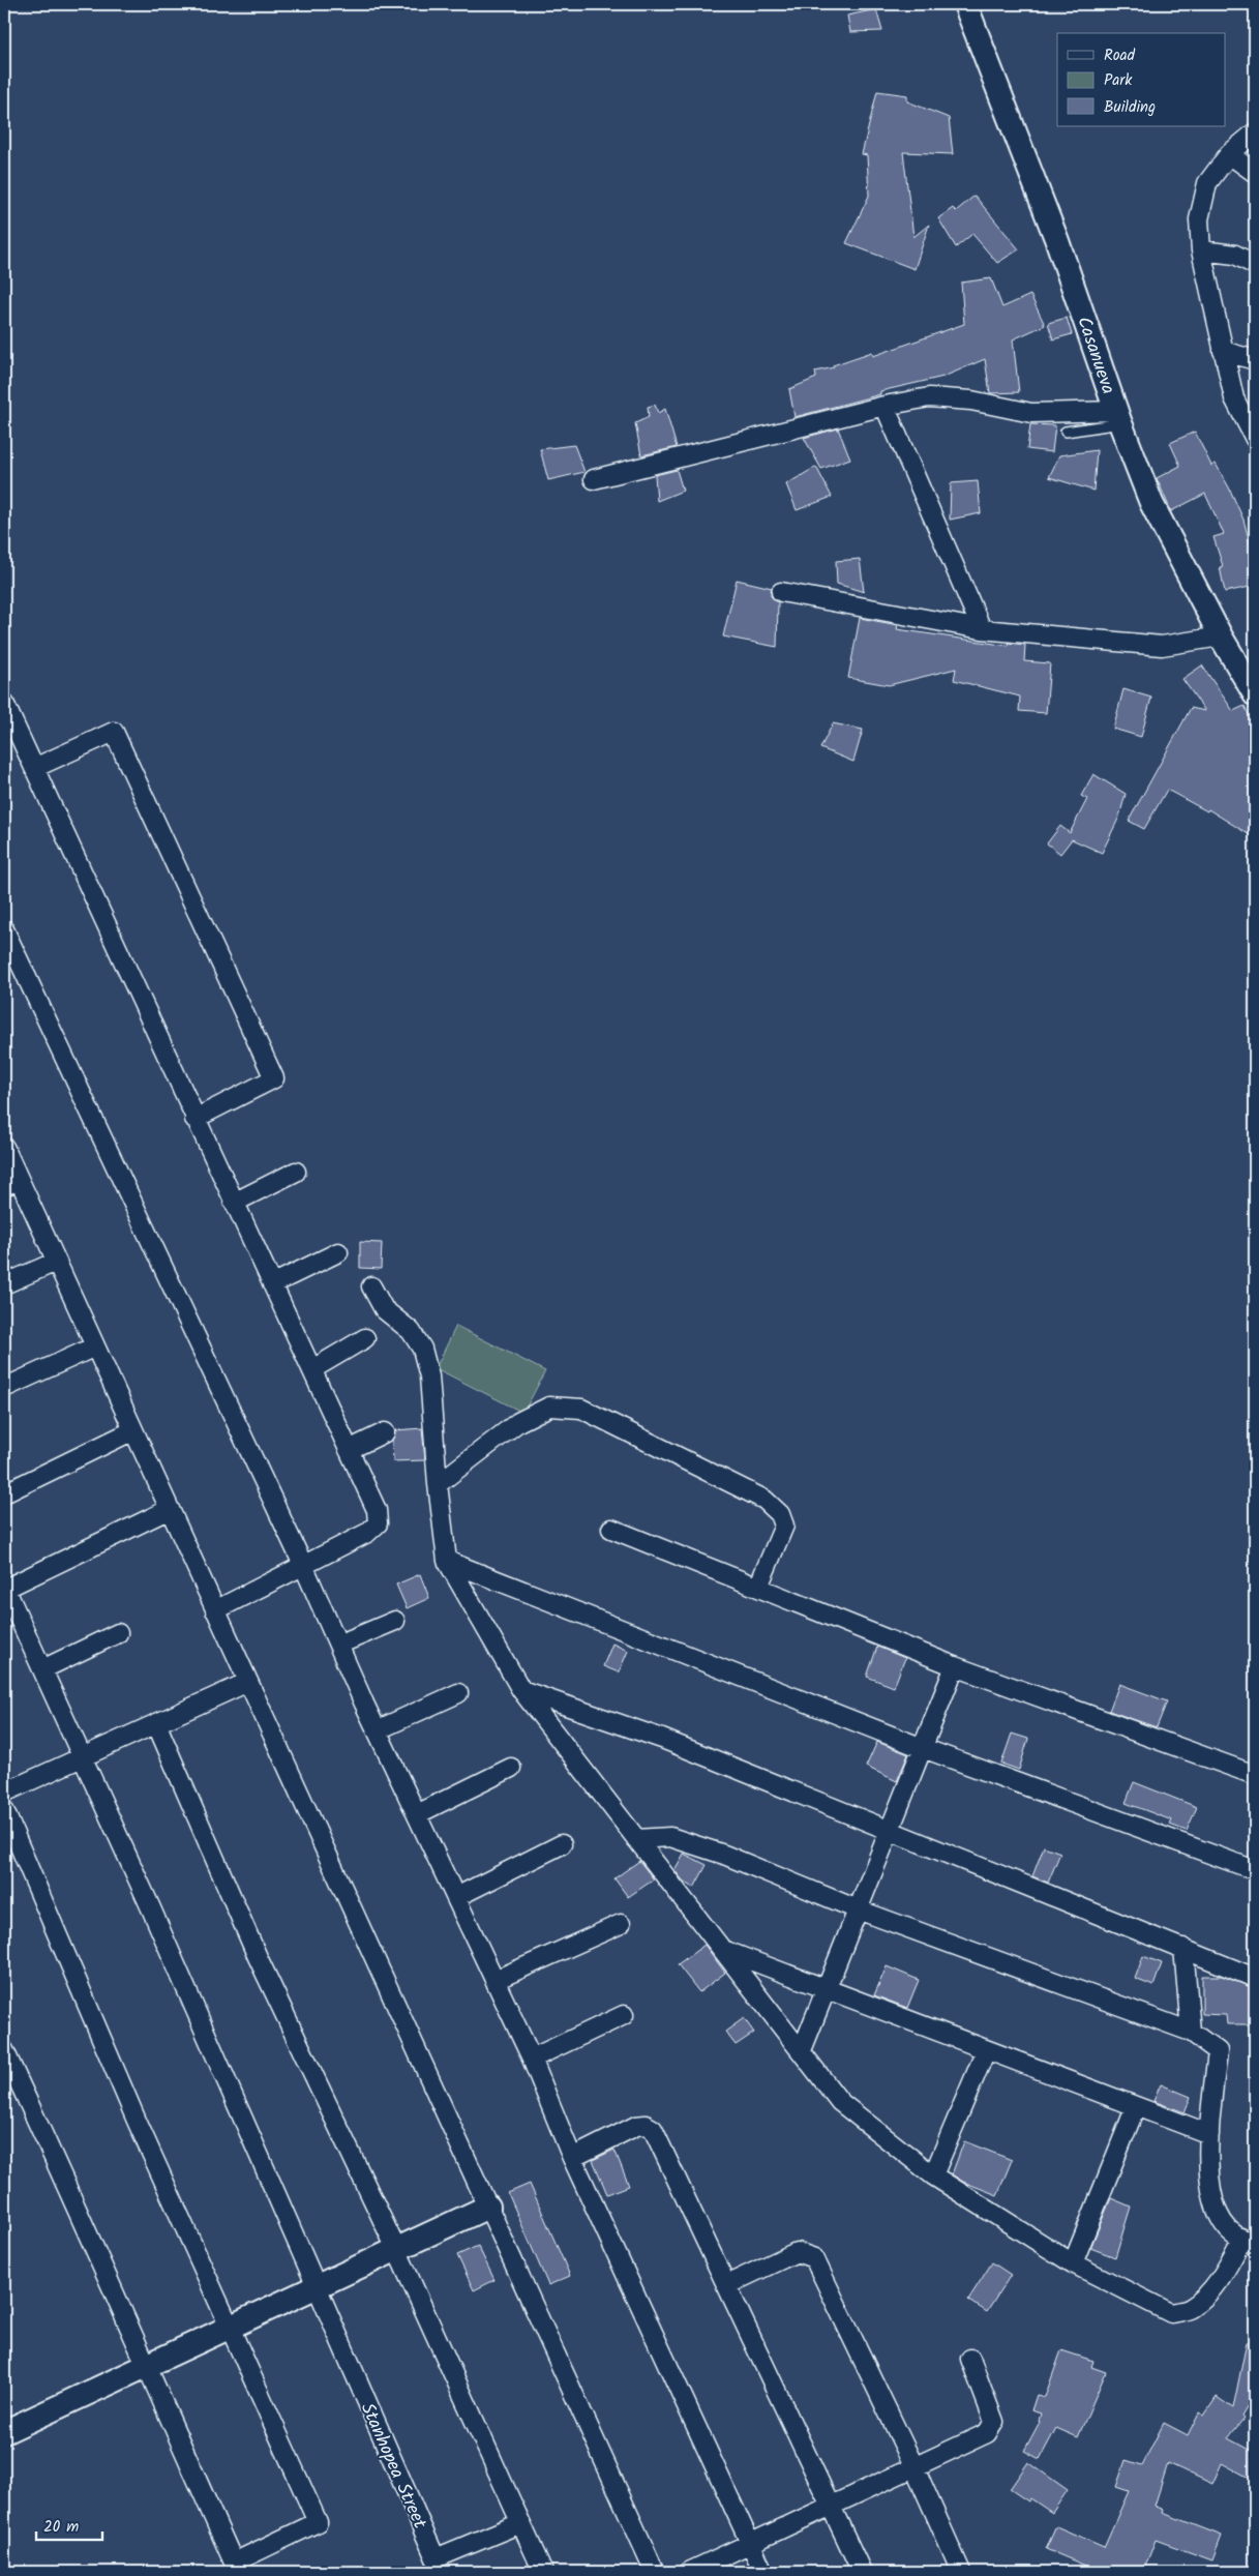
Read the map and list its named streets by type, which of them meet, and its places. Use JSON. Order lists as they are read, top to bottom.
{
  "streets": {
    "street": ["Casanueva", "Stanhopea Street"]
  },
  "legend": ["Road", "Park", "Building"],
  "scale_bar": "20 m"
}
